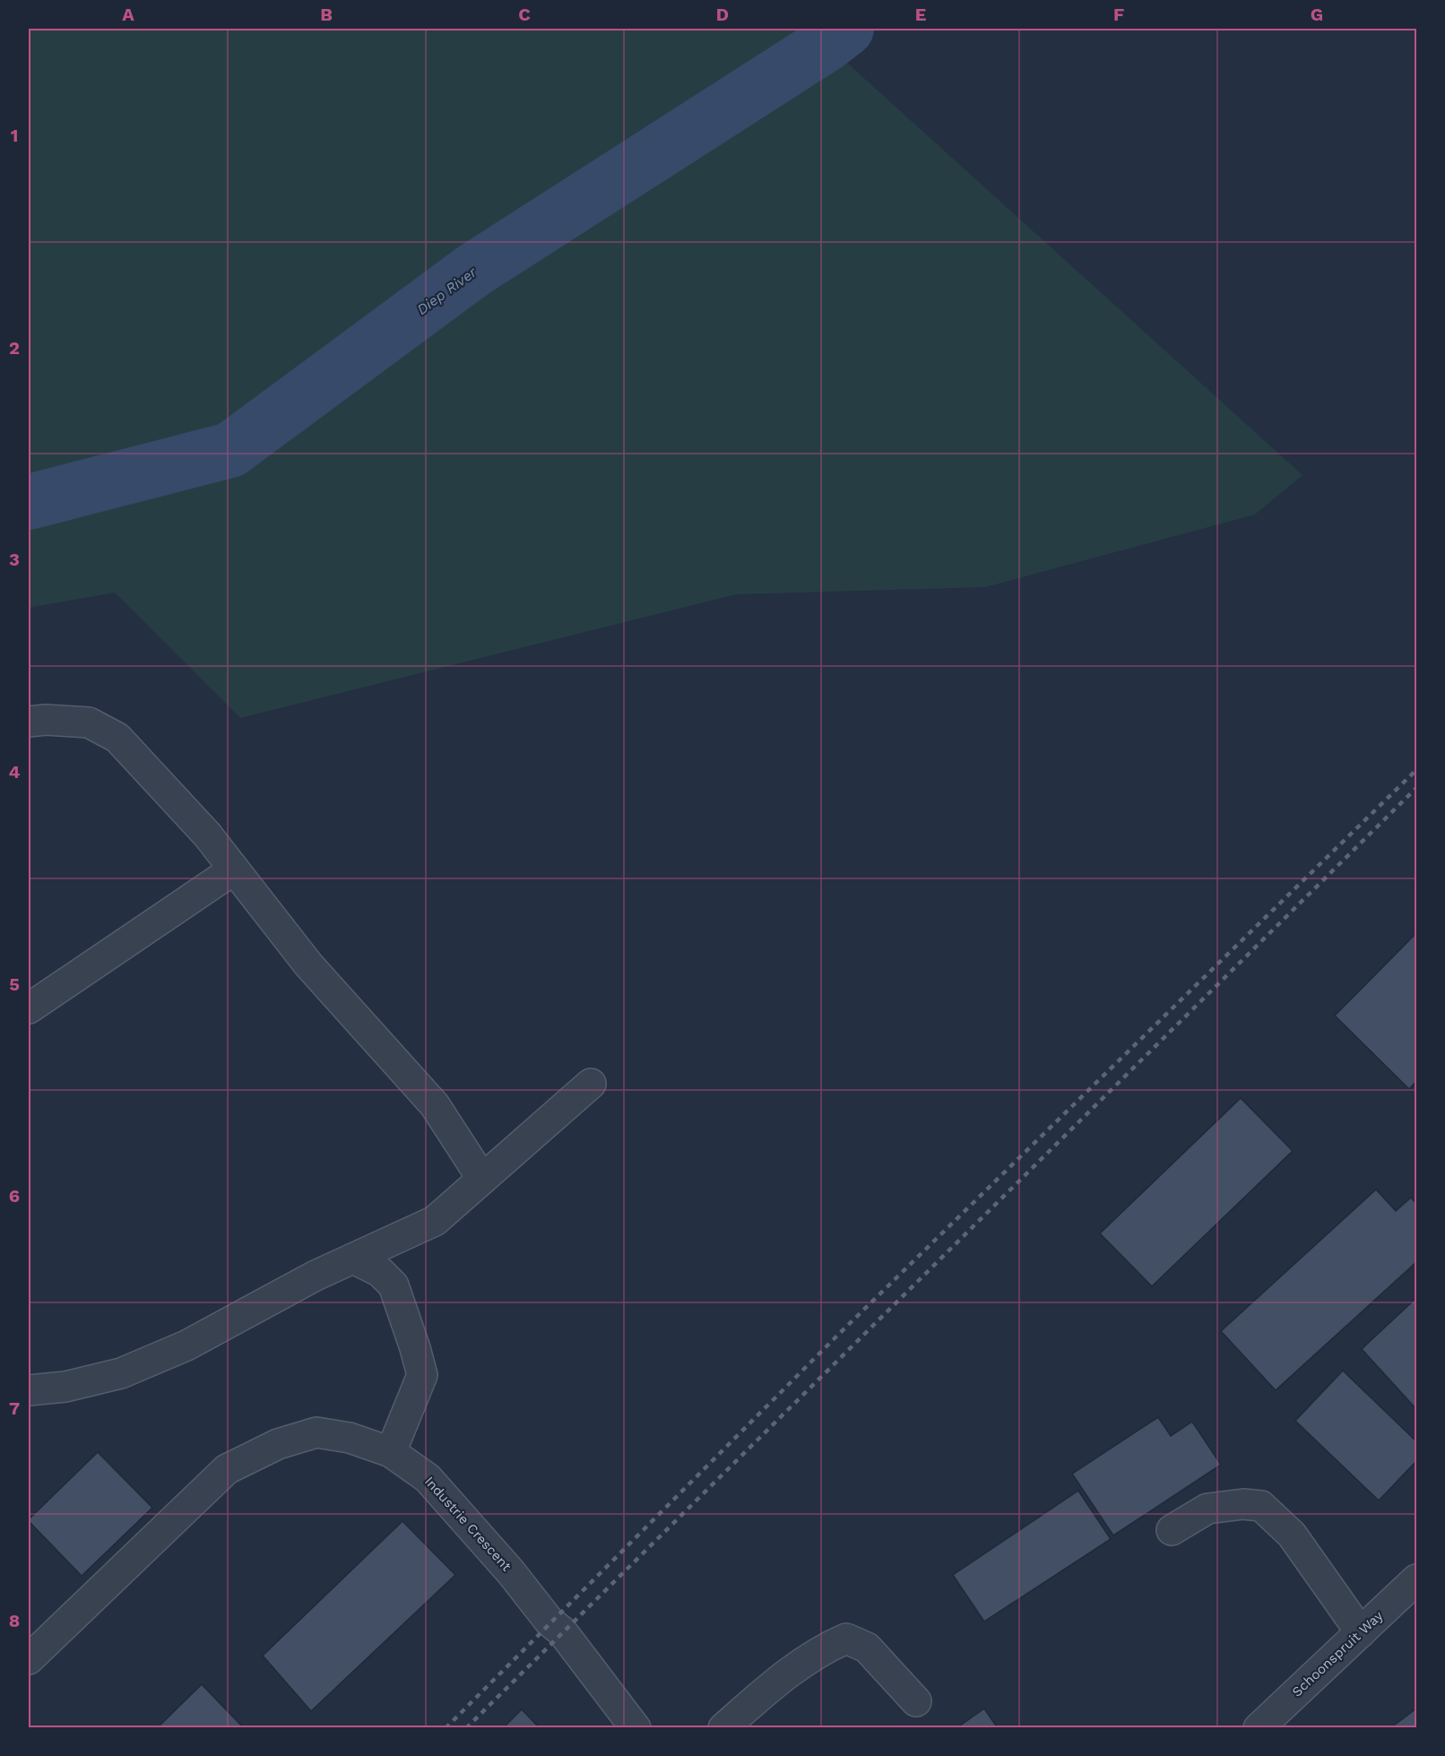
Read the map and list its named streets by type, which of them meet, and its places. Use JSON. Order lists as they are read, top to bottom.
{
  "streets": {
    "street": ["Industrie Crescent", "Schoonspruit Way"]
  },
  "water": ["Diep River"],
  "grid": {
    "columns": [
      "A",
      "B",
      "C",
      "D",
      "E",
      "F",
      "G"
    ],
    "rows": [
      "1",
      "2",
      "3",
      "4",
      "5",
      "6",
      "7",
      "8"
    ]
  }
}
